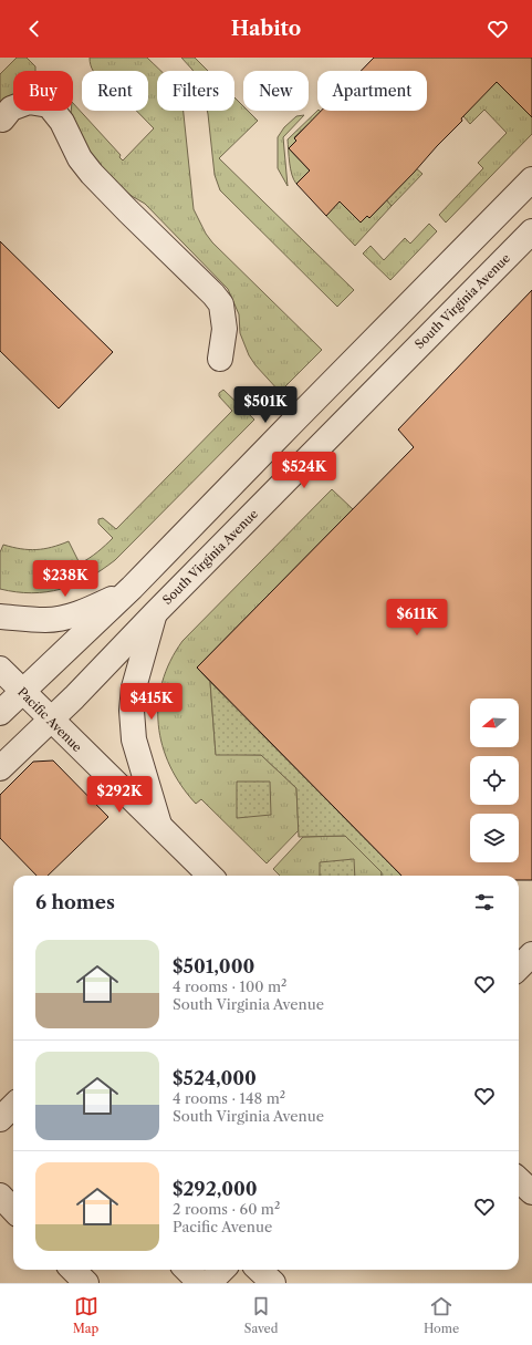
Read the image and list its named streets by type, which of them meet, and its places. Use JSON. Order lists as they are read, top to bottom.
{
  "streets": {
    "street": ["South Virginia Avenue", "Pacific Avenue"]
  },
  "crossings": [
    ["South Virginia Avenue", "Pacific Avenue"]
  ],
  "north": "left",
  "page": {
    "header": "Habito",
    "chip": [
      "Buy",
      "Rent",
      "Filters",
      "New",
      "Apartment"
    ],
    "price": [
      "$501K",
      "$524K",
      "$238K",
      "$611K",
      "$415K",
      "$292K"
    ],
    "heading": "6 homes",
    "list": [
      {
        "name": "$501,000",
        "note": "4 rooms · 100 m² · South Virginia Avenue"
      },
      {
        "name": "$524,000",
        "note": "4 rooms · 148 m² · South Virginia Avenue"
      },
      {
        "name": "$292,000",
        "note": "2 rooms · 60 m² · Pacific Avenue"
      }
    ],
    "tabs": ["Map", "Saved", "Home"]
  }
}
